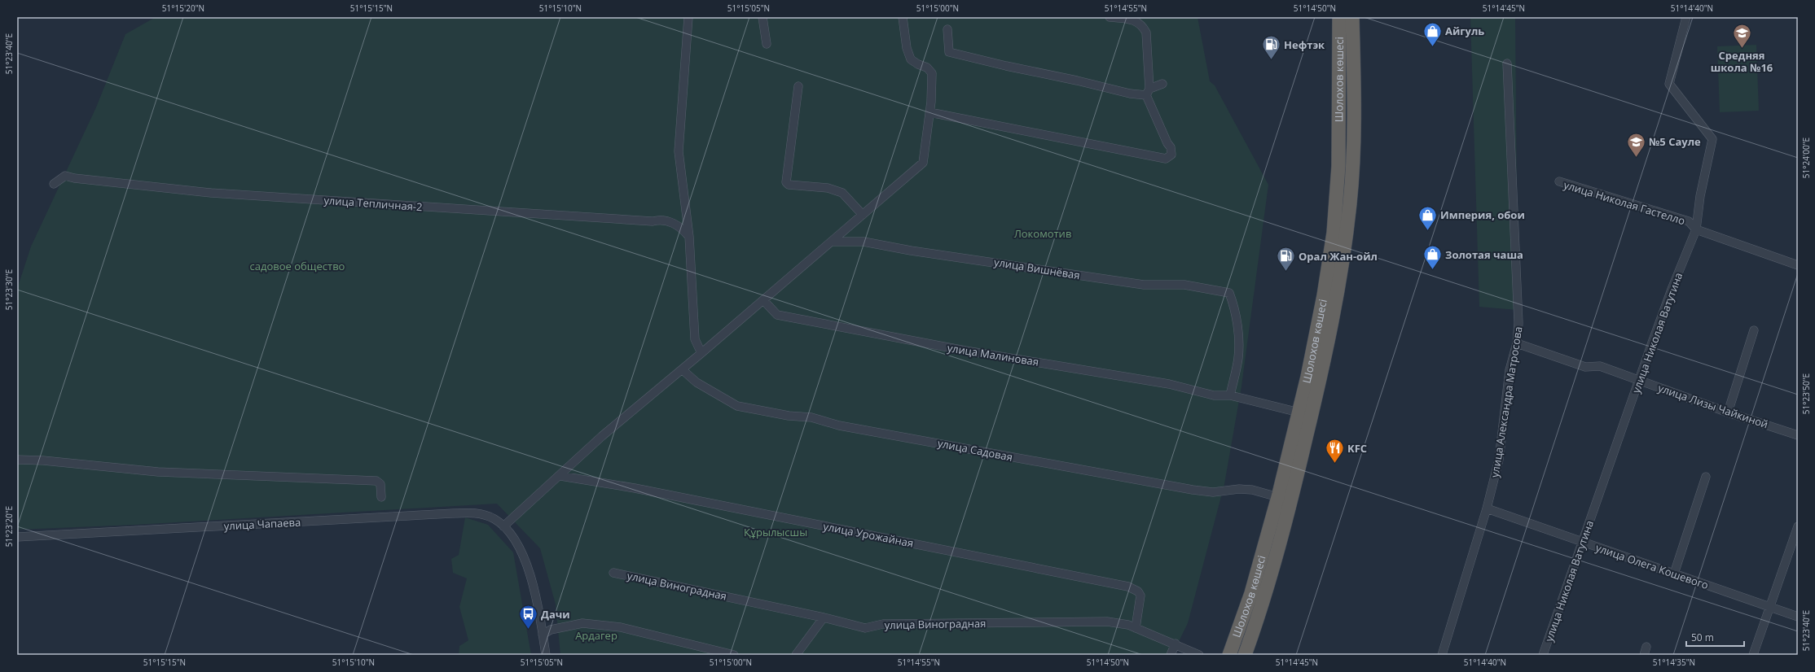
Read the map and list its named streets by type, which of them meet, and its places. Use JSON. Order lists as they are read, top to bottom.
{
  "streets": {
    "highway": ["Шолохов көшесі"],
    "street": [
      "улица Николая Гастелло",
      "улица Тепличная-2",
      "улица Вишнёвая",
      "улица Николая Ватутина",
      "улица Малиновая",
      "улица Александра Матросова",
      "улица Лизы Чайкиной",
      "улица Садовая",
      "улица Чапаева",
      "улица Урожайная",
      "улица Олега Кошевого",
      "улица Виноградная"
    ]
  },
  "crossings": [
    ["Шолохов көшесі", "улица Малиновая"],
    ["Шолохов көшесі", "улица Садовая"],
    ["улица Николая Гастелло", "улица Николая Ватутина"],
    ["улица Вишнёвая", "улица Малиновая"],
    ["улица Николая Ватутина", "улица Лизы Чайкиной"],
    ["улица Николая Ватутина", "улица Олега Кошевого"],
    ["улица Александра Матросова", "улица Лизы Чайкиной"],
    ["улица Александра Матросова", "улица Олега Кошевого"],
    ["улица Урожайная", "улица Виноградная"]
  ],
  "parks": [
    "Локомотив",
    "садовое общество",
    "Құрылысшы",
    "Ардагер"
  ],
  "places": {
    "shop": ["Айгуль", "Империя, обои", "Золотая чаша"],
    "school or university": ["Средняя школа №16", "№5 Сауле"],
    "fuel station": ["Нефтэк", "Орал Жан-ойл"],
    "restaurant": ["KFC"],
    "bus stop": ["Дачи"]
  },
  "scale_bar": "50 m",
  "coordinates": [
    "51°15'20\"N",
    "51°15'15\"N",
    "51°15'10\"N",
    "51°15'05\"N",
    "51°15'00\"N",
    "51°14'55\"N",
    "51°14'50\"N",
    "51°14'45\"N",
    "51°14'40\"N",
    "51°23'40\"E",
    "51°24'00\"E",
    "51°23'30\"E",
    "51°23'50\"E",
    "51°23'20\"E",
    "51°14'35\"N"
  ]
}
